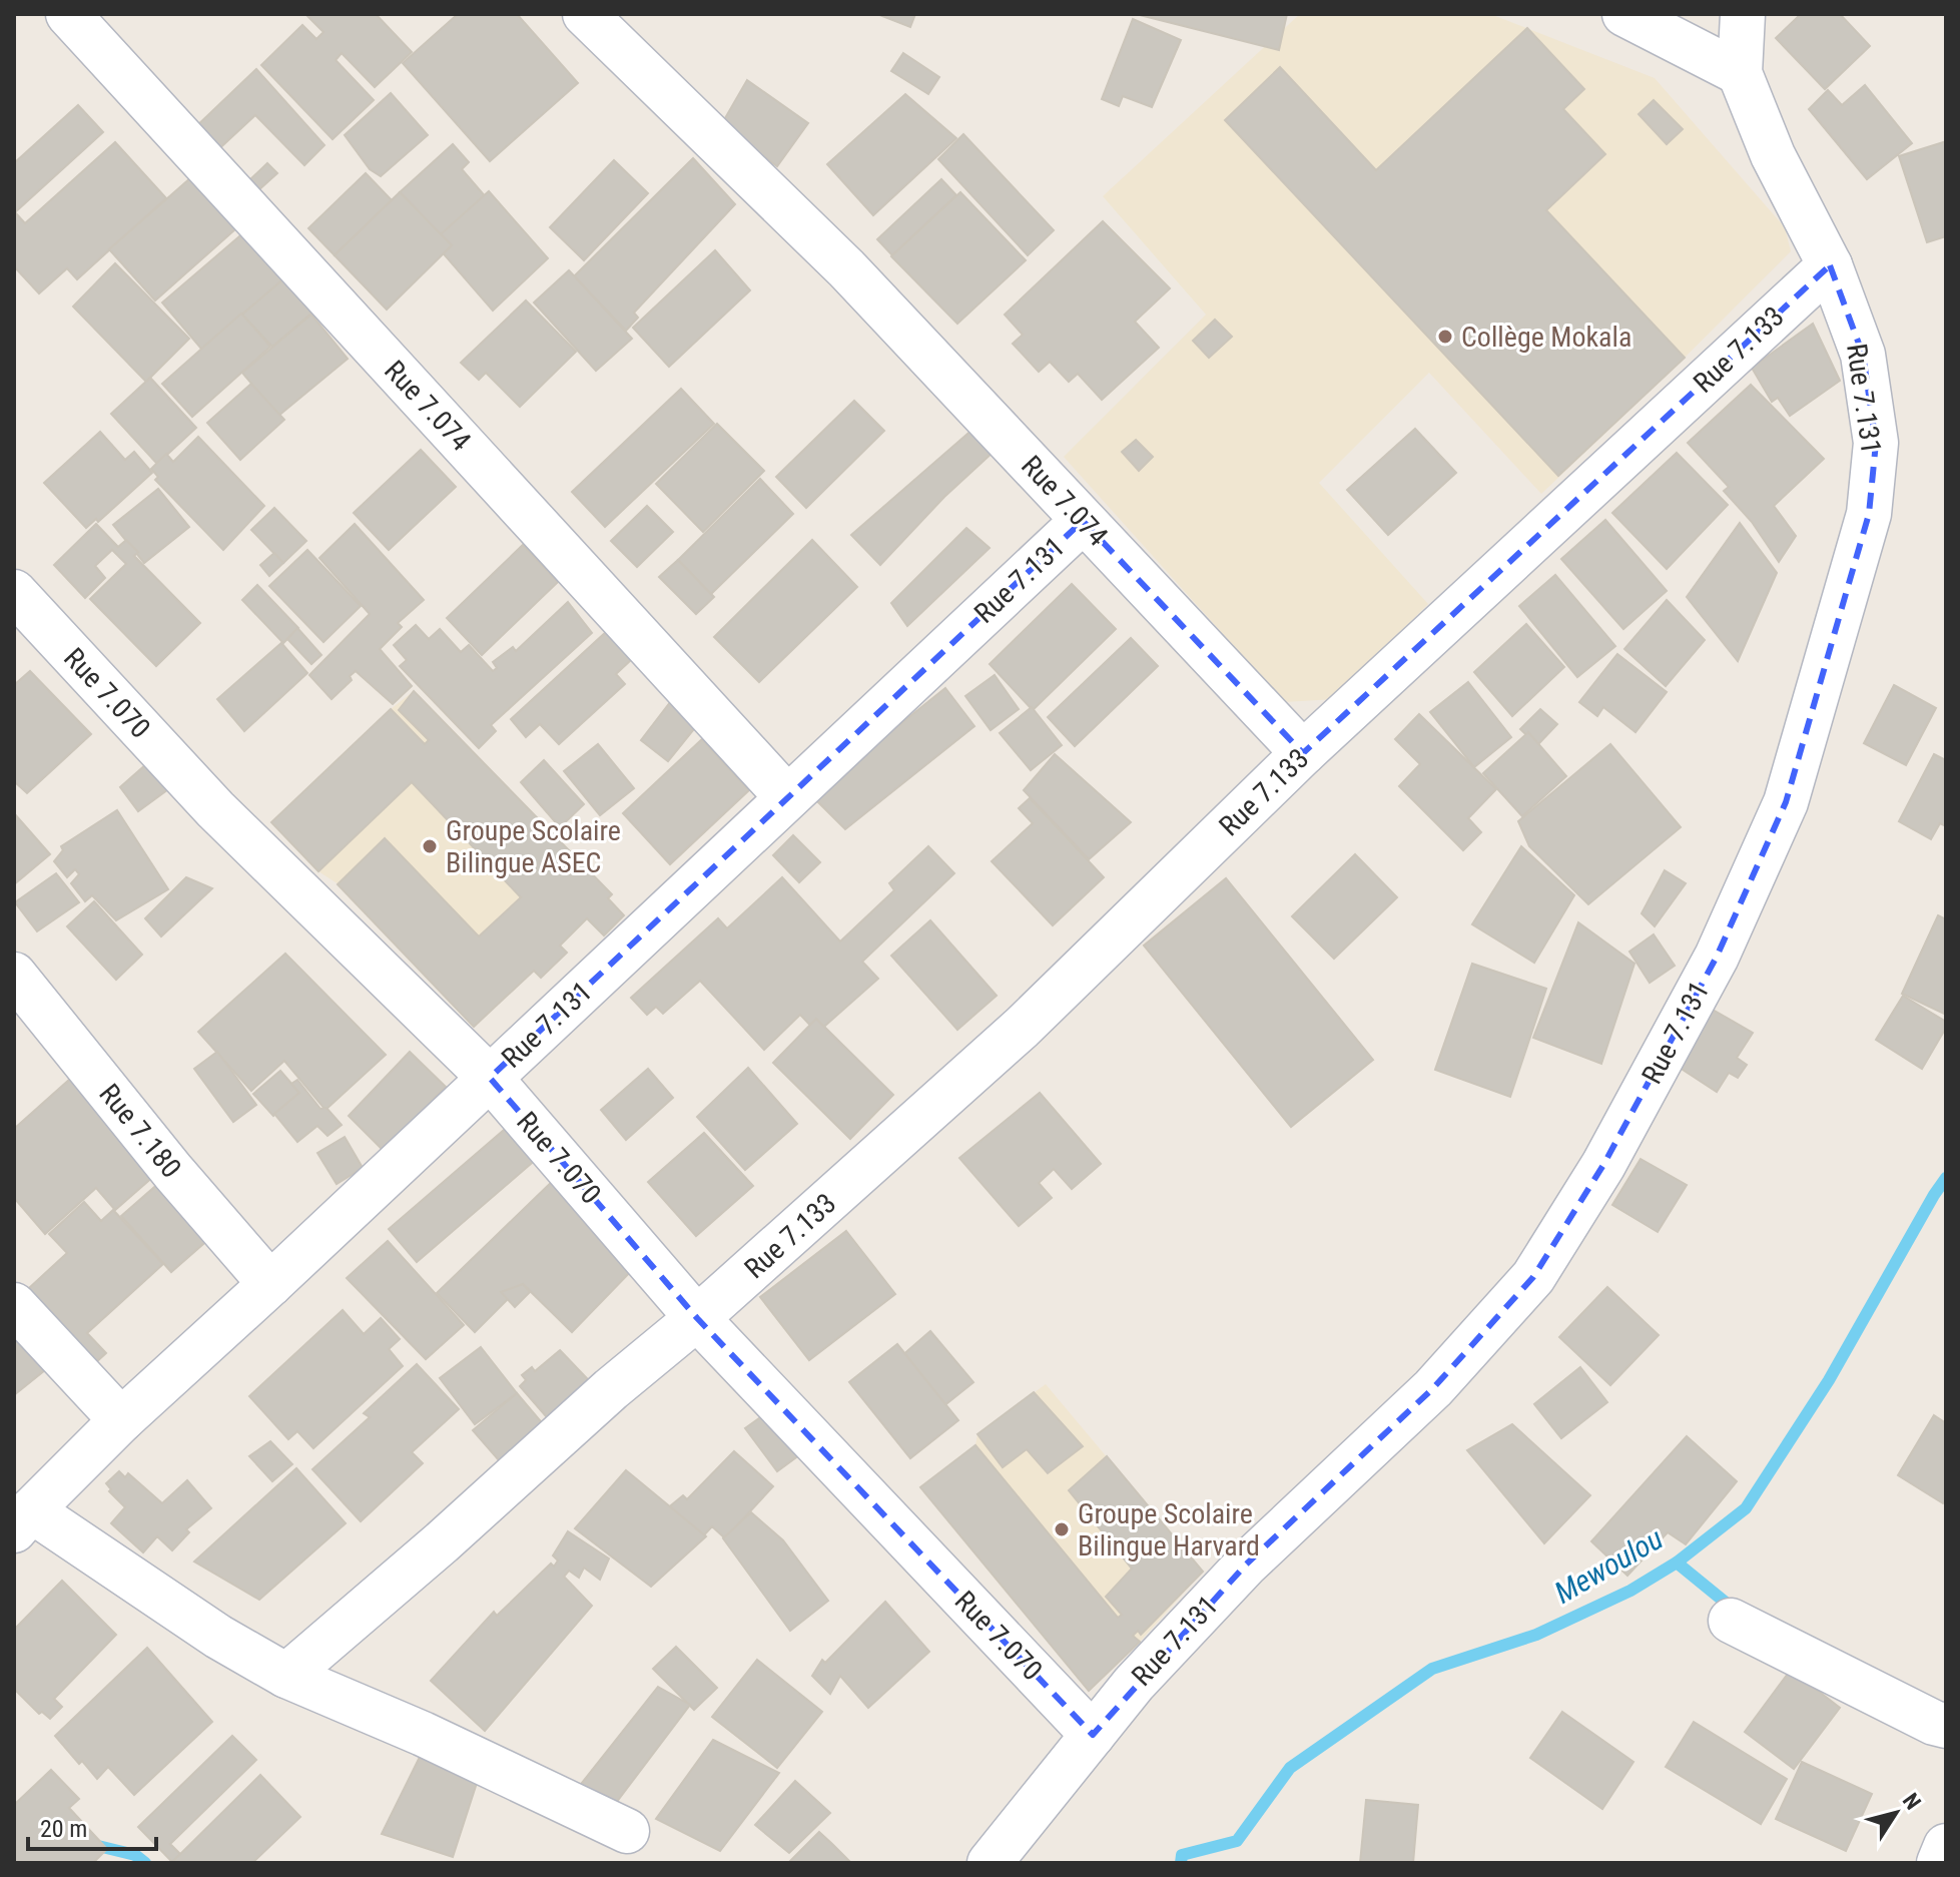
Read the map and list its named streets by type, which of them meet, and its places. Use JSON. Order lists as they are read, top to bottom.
{
  "streets": {
    "street": [
      "Rue 7.133",
      "Rue 7.131",
      "Rue 7.074",
      "Rue 7.070",
      "Rue 7.180"
    ]
  },
  "crossings": [
    ["Rue 7.133", "Rue 7.131"],
    ["Rue 7.133", "Rue 7.074"],
    ["Rue 7.133", "Rue 7.070"],
    ["Rue 7.131", "Rue 7.074"],
    ["Rue 7.131", "Rue 7.070"],
    ["Rue 7.131", "Rue 7.180"]
  ],
  "water": ["Mewoulou"],
  "places": ["Collège Mokala", "Groupe Scolaire Bilingue ASEC", "Groupe Scolaire Bilingue Harvard"],
  "scale_bar": "20 m",
  "north": "top right"
}
